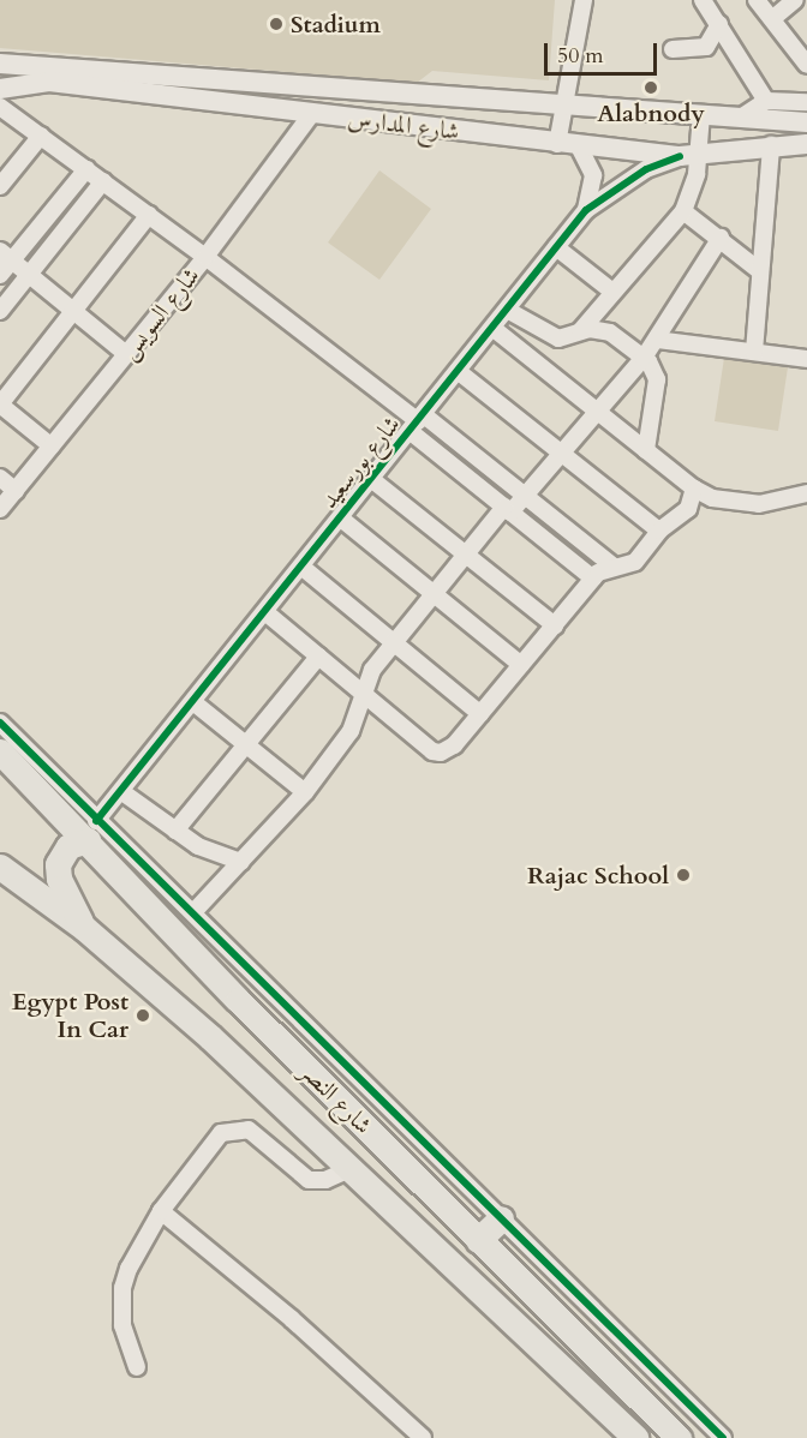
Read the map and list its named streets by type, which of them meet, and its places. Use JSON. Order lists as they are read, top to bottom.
{
  "streets": {
    "main road": ["شارع النصر"],
    "street": ["شارع المدارس", "شارع السويس", "شارع بورسعيد"]
  },
  "crossings": [
    ["شارع المدارس", "شارع السويس"],
    ["شارع المدارس", "شارع بورسعيد"],
    ["شارع بورسعيد", "شارع النصر"]
  ],
  "places": [
    "Stadium",
    "Alabnody",
    "Rajac School",
    "Egypt Post In Car"
  ],
  "scale_bar": "50 m"
}
